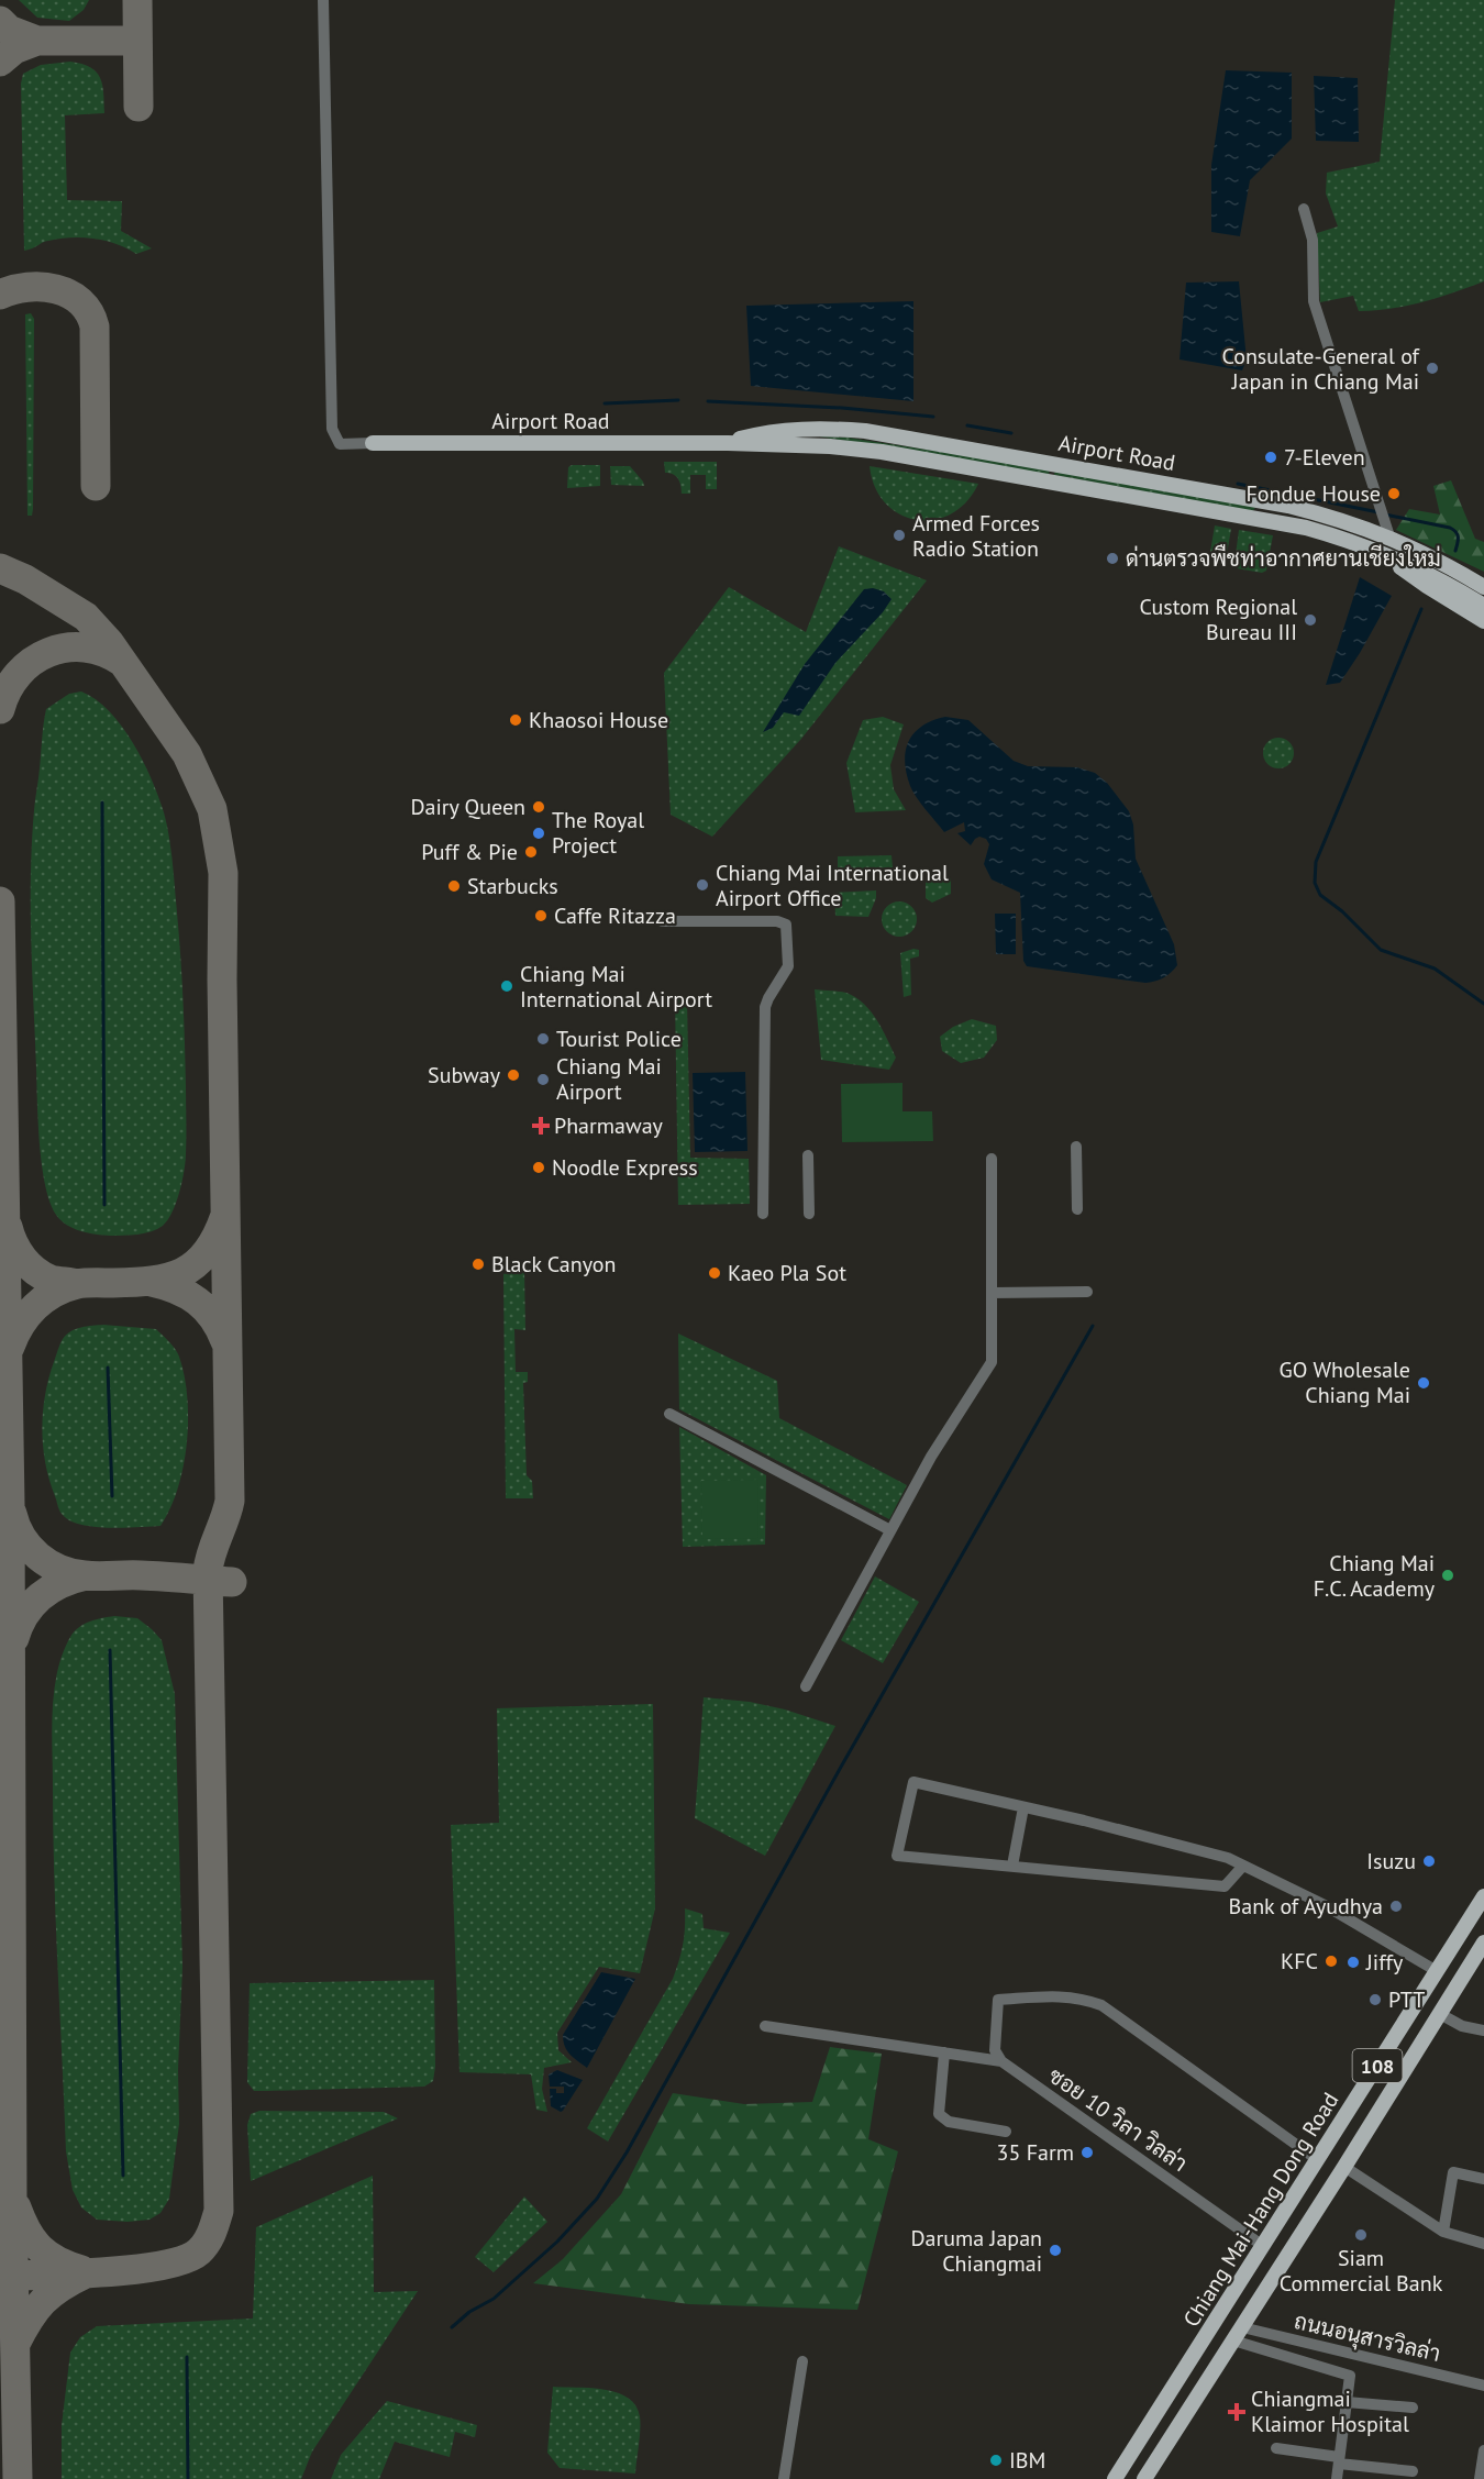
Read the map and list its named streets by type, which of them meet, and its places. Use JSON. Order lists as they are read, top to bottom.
{
  "streets": {
    "main road": ["Airport Road", "108", "Chiang Mai-Hang Dong Road"],
    "street": ["ซอย 10 วิลา วิลล่า", "ถนนอนุสารวิลล่า"]
  },
  "crossings": [
    ["108", "ถนนอนุสารวิลล่า"],
    ["ซอย 10 วิลา วิลล่า", "Chiang Mai-Hang Dong Road"]
  ],
  "places": {
    "other": [
      "Consulate-General of Japan in Chiang Mai",
      "7-Eleven",
      "Fondue House",
      "Armed Forces Radio Station",
      "ด่านตรวจพืชท่าอากาศยานเชียงใหม่",
      "Custom Regional Bureau III",
      "Khaosoi House",
      "Dairy Queen",
      "The Royal Project",
      "Puff & Pie",
      "Chiang Mai International Airport Office",
      "Starbucks",
      "Caffe Ritazza",
      "Chiang Mai International Airport",
      "Tourist Police",
      "Subway",
      "Chiang Mai Airport",
      "Noodle Express",
      "Black Canyon",
      "Kaeo Pla Sot",
      "GO Wholesale Chiang Mai",
      "Chiang Mai F.C. Academy",
      "Isuzu",
      "Bank of Ayudhya",
      "KFC",
      "Jiffy",
      "PTT",
      "35 Farm",
      "Siam Commercial Bank",
      "Daruma Japan Chiangmai",
      "IBM"
    ],
    "health": ["Pharmaway", "Chiangmai Klaimor Hospital"]
  }
}
